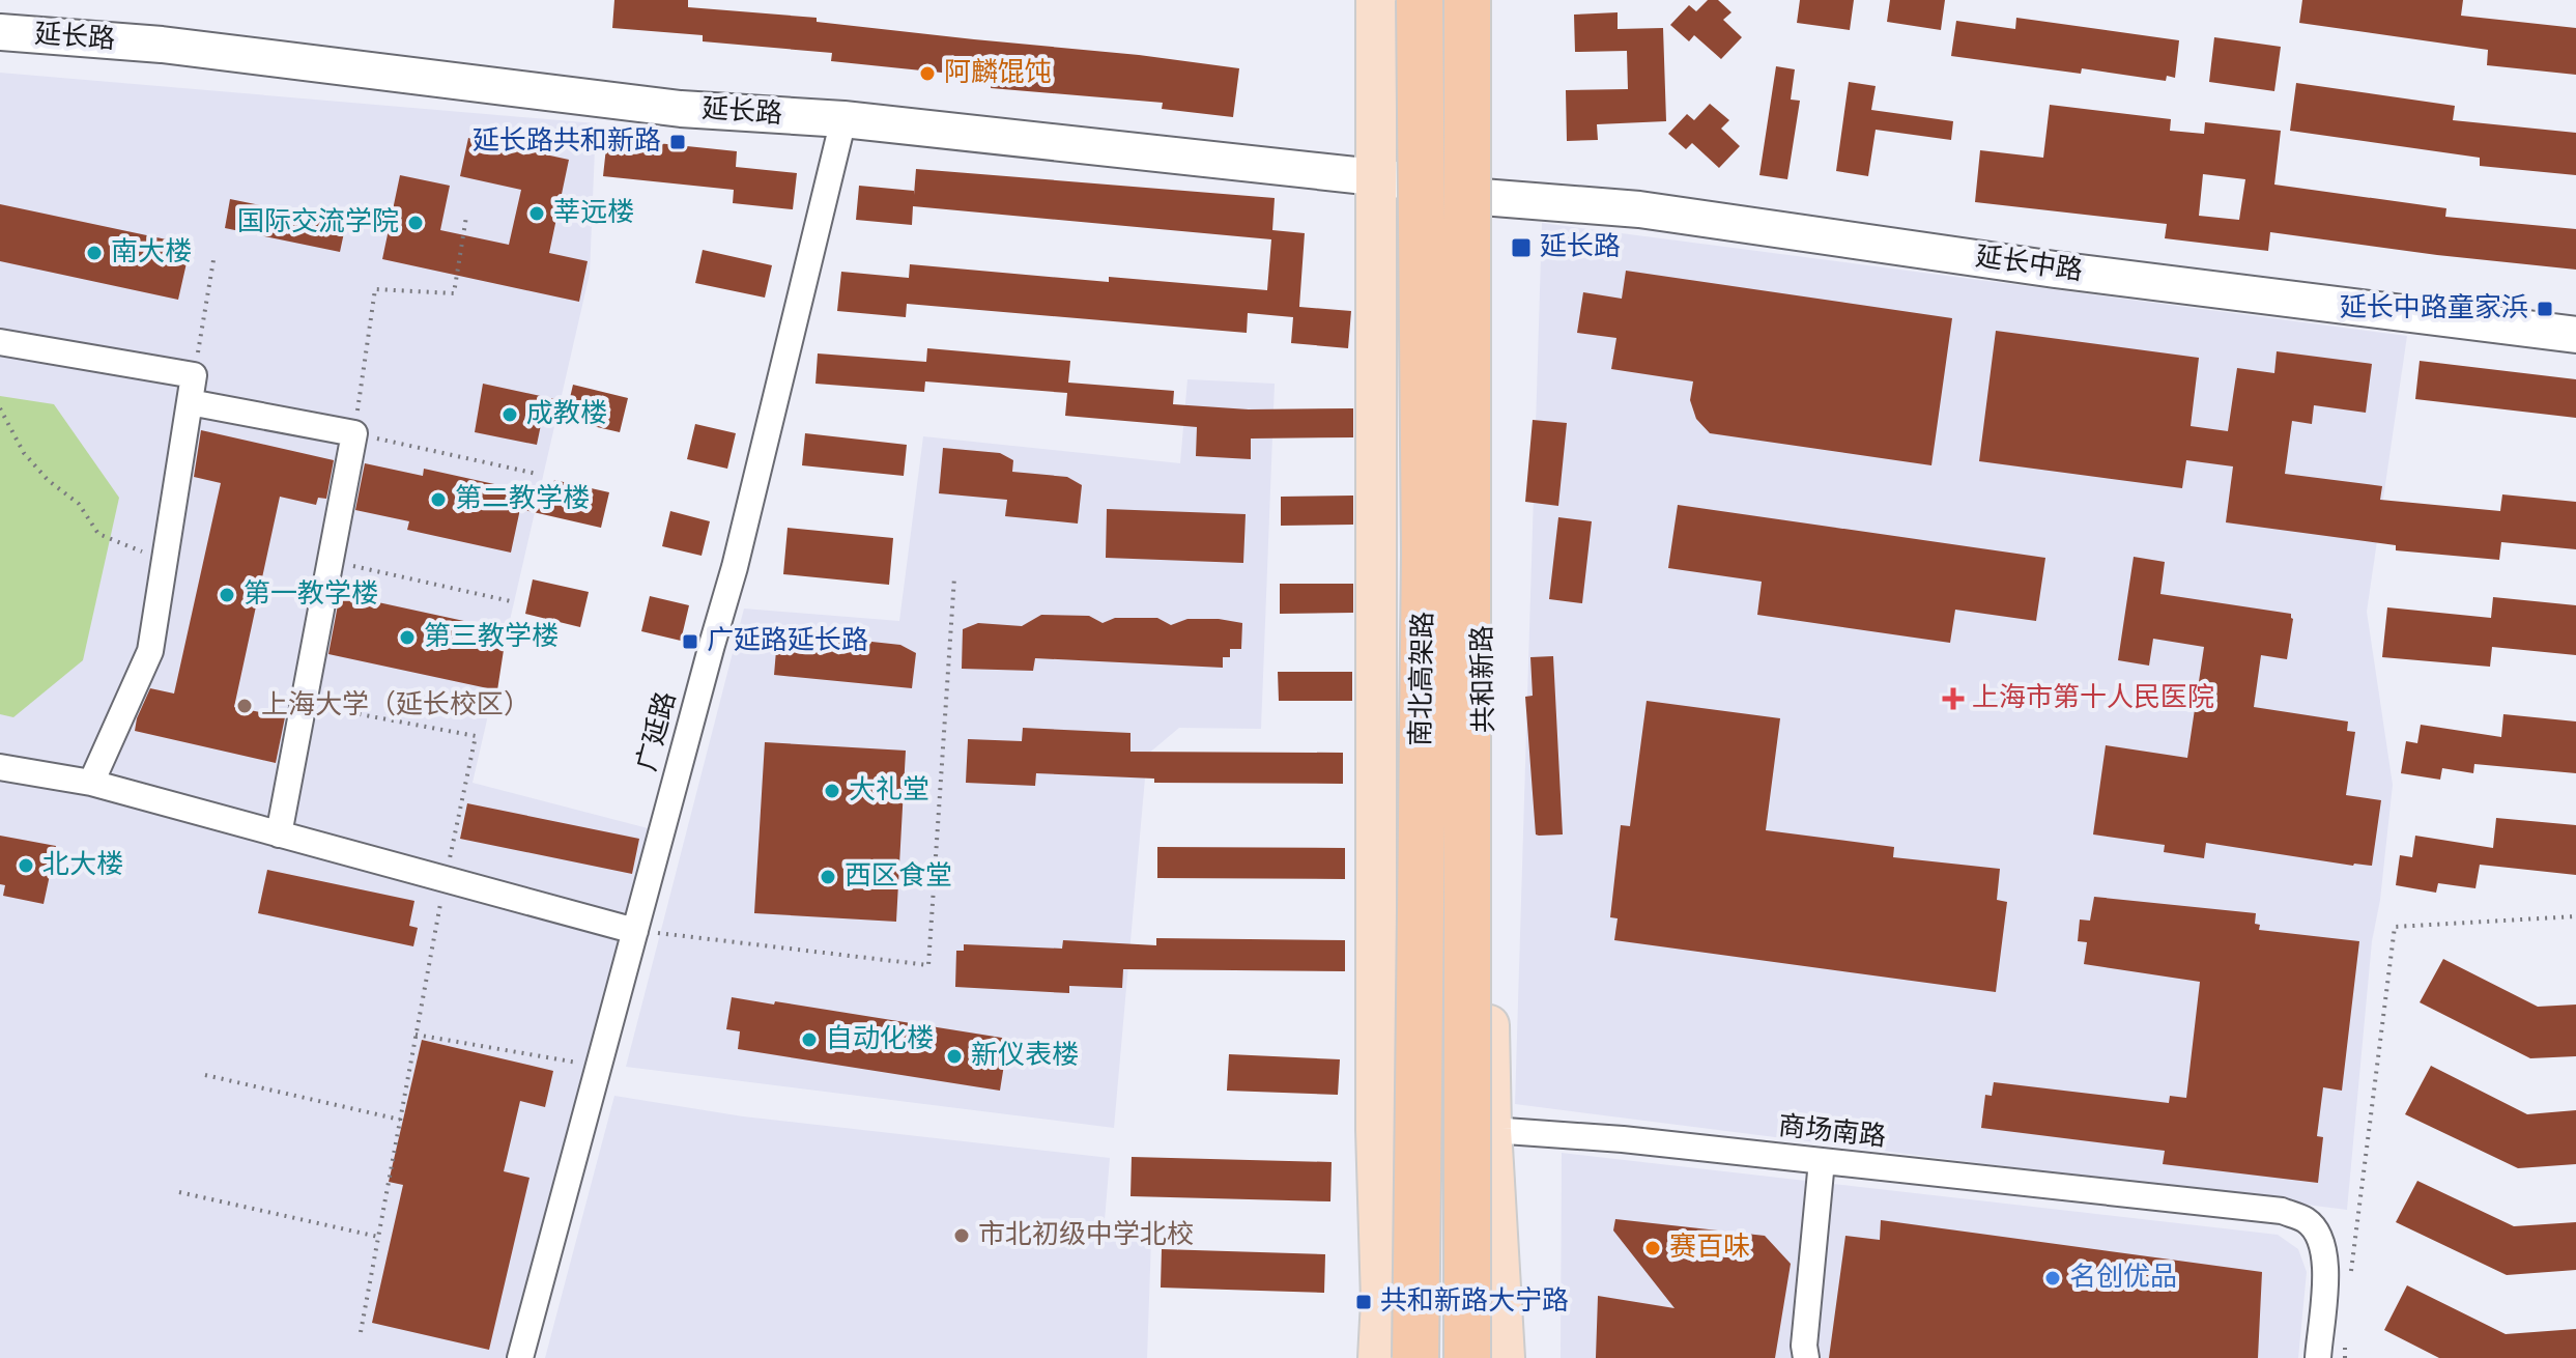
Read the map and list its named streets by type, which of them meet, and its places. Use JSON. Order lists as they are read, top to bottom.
{
  "streets": {
    "highway": ["南北高架路"],
    "main road": ["共和新路"],
    "street": [
      "延长路",
      "延长中路",
      "广延路",
      "商场南路"
    ]
  },
  "crossings": [
    ["延长路", "延长中路"],
    ["延长路", "共和新路"],
    ["延长路", "广延路"],
    ["延长中路", "共和新路"],
    ["共和新路", "商场南路"]
  ],
  "places": {
    "other": [
      "阿麟馄饨",
      "莘远楼",
      "国际交流学院",
      "南大楼",
      "成教楼",
      "第二教学楼",
      "第一教学楼",
      "第三教学楼",
      "上海大学（延长校区）",
      "大礼堂",
      "北大楼",
      "西区食堂",
      "自动化楼",
      "新仪表楼",
      "市北初级中学北校",
      "赛百味",
      "名创优品"
    ],
    "transit": [
      "延长路共和新路",
      "延长路",
      "延长中路童家浜",
      "广延路延长路",
      "共和新路大宁路"
    ],
    "health": ["上海市第十人民医院"]
  }
}
